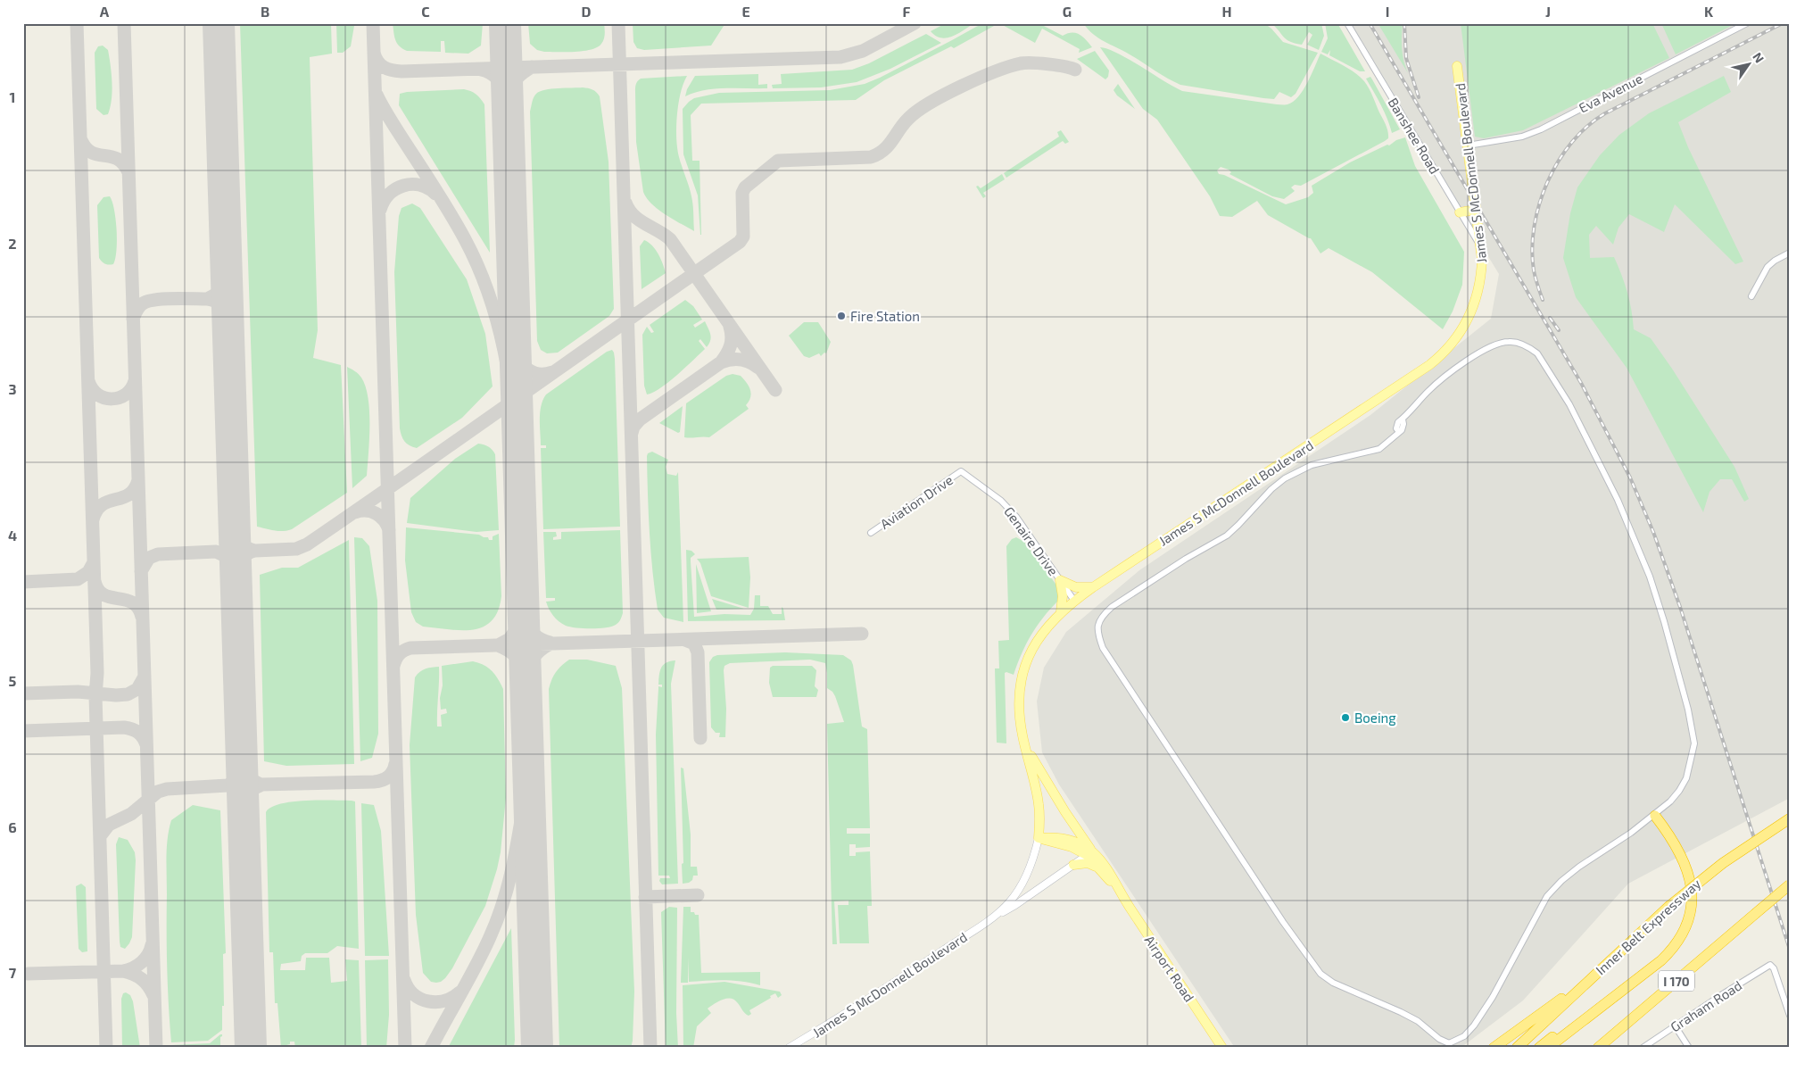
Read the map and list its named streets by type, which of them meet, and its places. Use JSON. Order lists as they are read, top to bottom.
{
  "streets": {
    "highway": ["Inner Belt Expressway", "I 170"],
    "main road": ["James S McDonnell Boulevard", "Airport Road"],
    "street": [
      "Eva Avenue",
      "Banshee Road",
      "Aviation Drive",
      "Genaire Drive",
      "Graham Road"
    ]
  },
  "crossings": [
    ["Eva Avenue", "James S McDonnell Boulevard"],
    ["Banshee Road", "James S McDonnell Boulevard"],
    ["James S McDonnell Boulevard", "Genaire Drive"],
    ["James S McDonnell Boulevard", "Airport Road"],
    ["Aviation Drive", "Genaire Drive"]
  ],
  "places": ["Fire Station", "Boeing"],
  "north": "top right",
  "grid": {
    "columns": [
      "A",
      "B",
      "C",
      "D",
      "E",
      "F",
      "G",
      "H",
      "I",
      "J",
      "K"
    ],
    "rows": [
      "1",
      "2",
      "3",
      "4",
      "5",
      "6",
      "7"
    ]
  }
}
